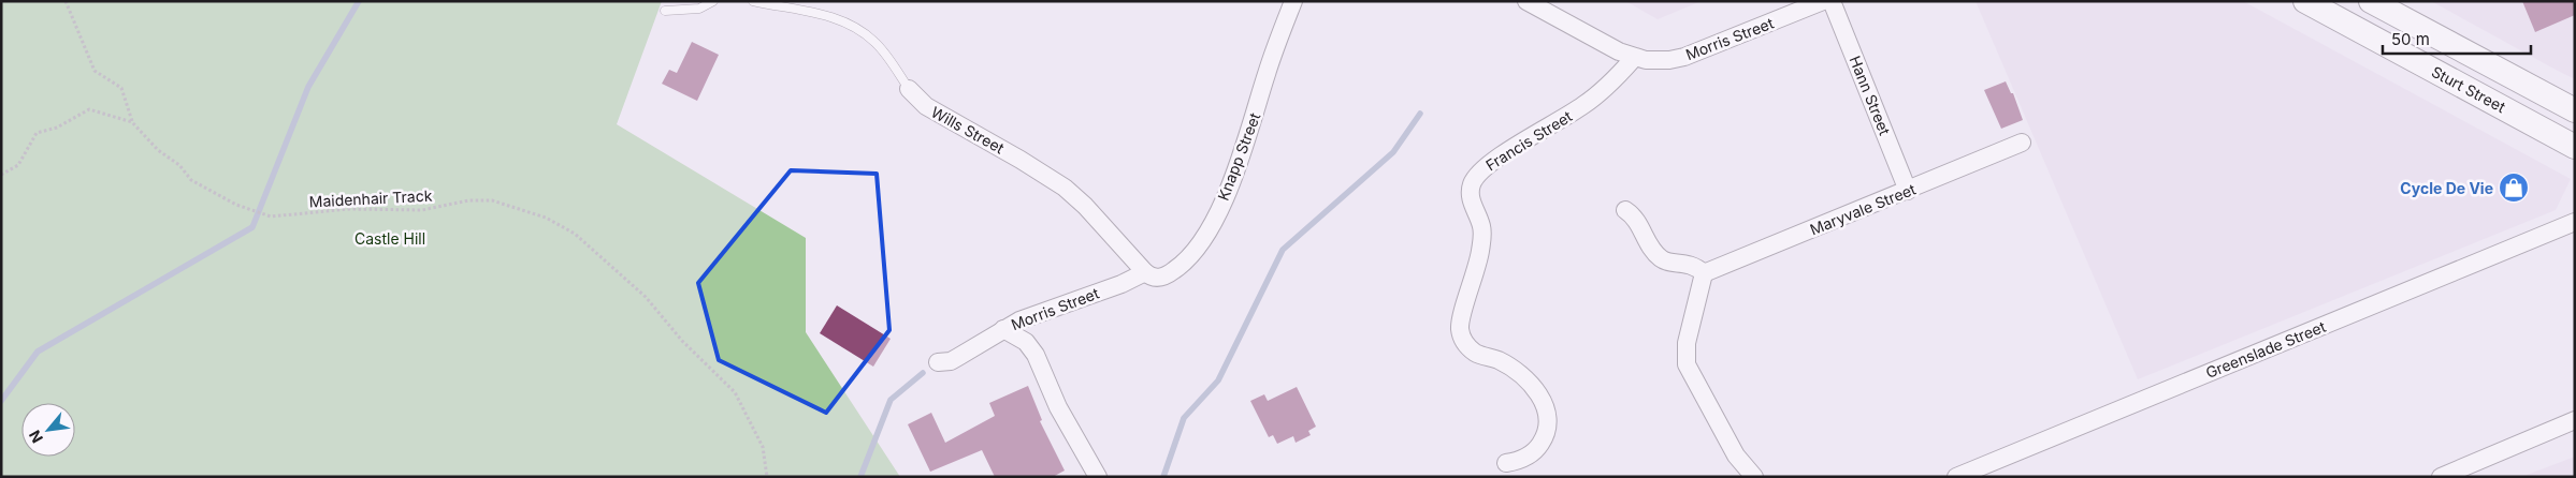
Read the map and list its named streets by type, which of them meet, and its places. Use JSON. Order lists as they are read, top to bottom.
{
  "streets": {
    "main road": ["Sturt Street"],
    "street": [
      "Morris Street",
      "Hann Street",
      "Wills Street",
      "Francis Street",
      "Knapp Street",
      "Maryvale Street",
      "Greenslade Street"
    ],
    "path": ["Maidenhair Track"]
  },
  "crossings": [
    ["Morris Street", "Wills Street"],
    ["Morris Street", "Francis Street"],
    ["Morris Street", "Knapp Street"],
    ["Hann Street", "Maryvale Street"],
    ["Wills Street", "Knapp Street"]
  ],
  "parks": ["Castle Hill"],
  "places": {
    "shop": ["Cycle De Vie"]
  },
  "scale_bar": "50 m",
  "north": "bottom left"
}
